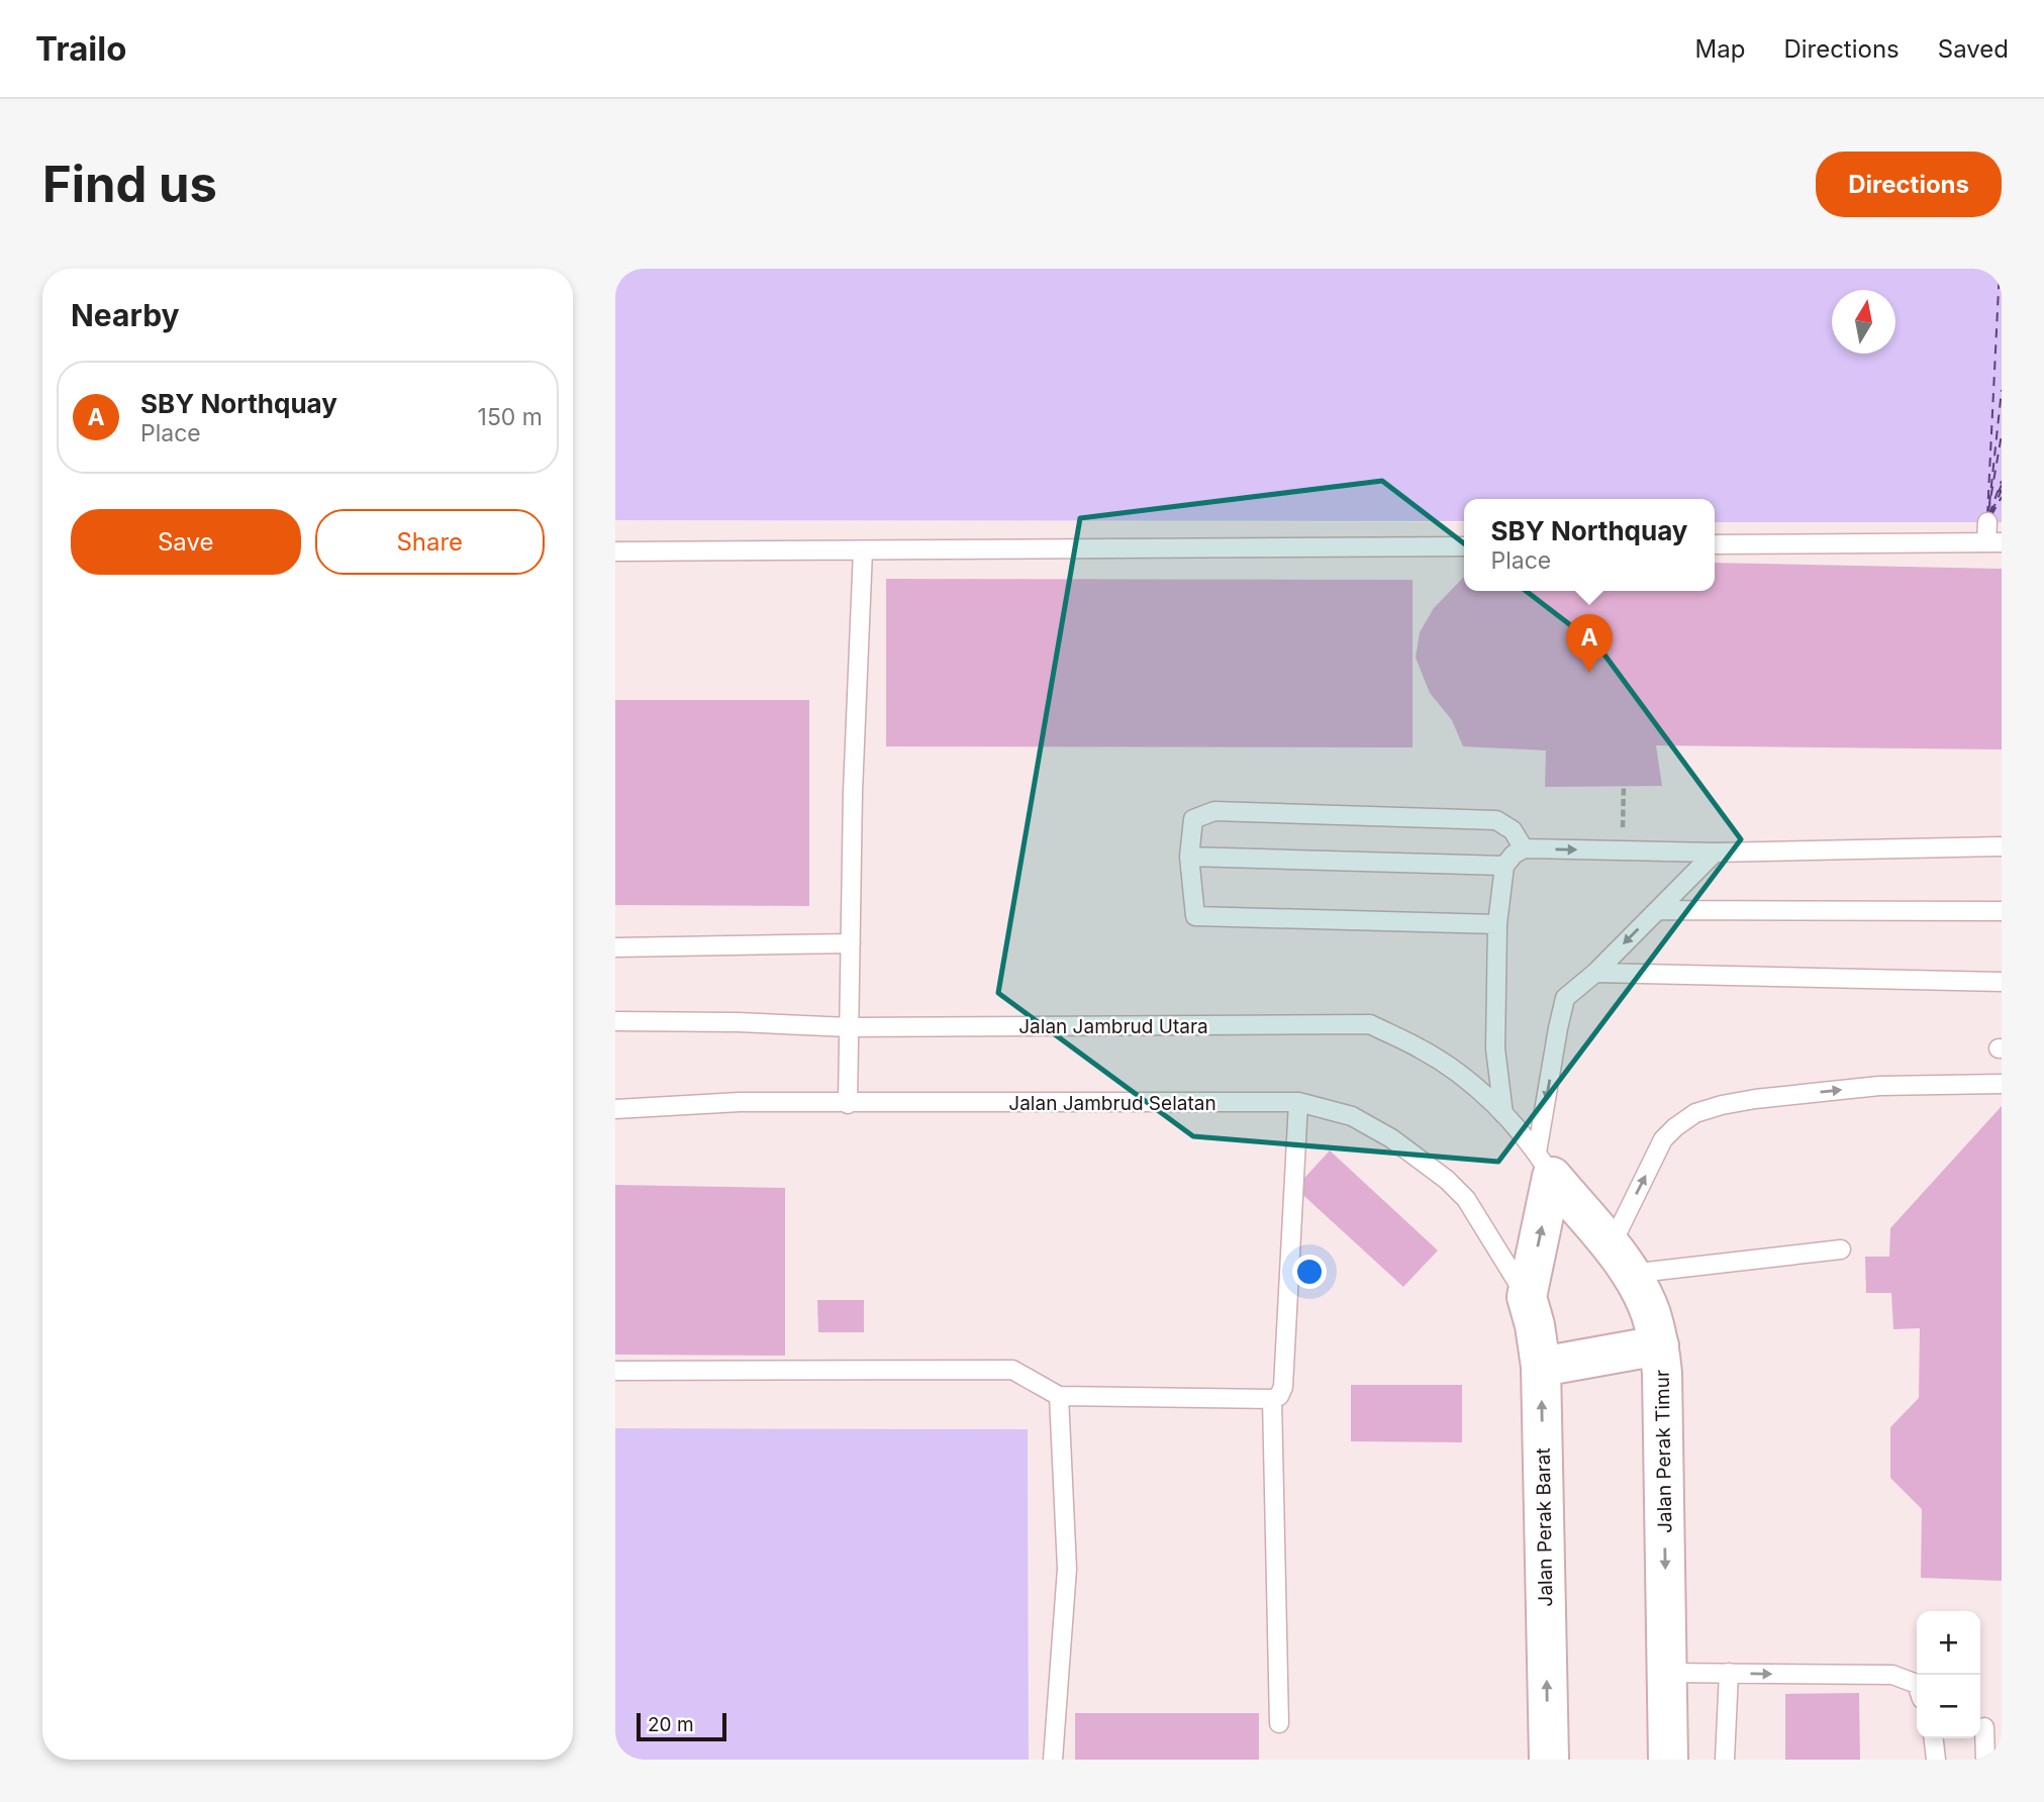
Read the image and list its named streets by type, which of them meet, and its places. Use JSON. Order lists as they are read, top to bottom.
{
  "streets": {
    "highway": ["Jalan Perak Timur", "Jalan Perak Barat"],
    "lane": ["Jalan Jambrud Utara", "Jalan Jambrud Selatan"]
  },
  "crossings": [
    ["Jalan Jambrud Utara", "Jalan Perak Timur"],
    ["Jalan Jambrud Selatan", "Jalan Perak Barat"]
  ],
  "one_way": ["Jalan Perak Timur", "Jalan Perak Barat"],
  "scale_bar": "20 m",
  "north": "top",
  "page": {
    "header": "Trailo",
    "nav": ["Map", "Directions", "Saved"],
    "buttons": [
      "Directions",
      ["Save", "Share"]
    ],
    "title": "Find us",
    "heading": "Nearby",
    "list": [
      {
        "mark": "A",
        "name": "SBY Northquay",
        "note": "Place",
        "value": "150 m"
      }
    ],
    "popup": ["SBY Northquay", "Place"],
    "pins": "A",
    "map_buttons": ["+", "−"],
    "scale": "20 m"
  }
}
